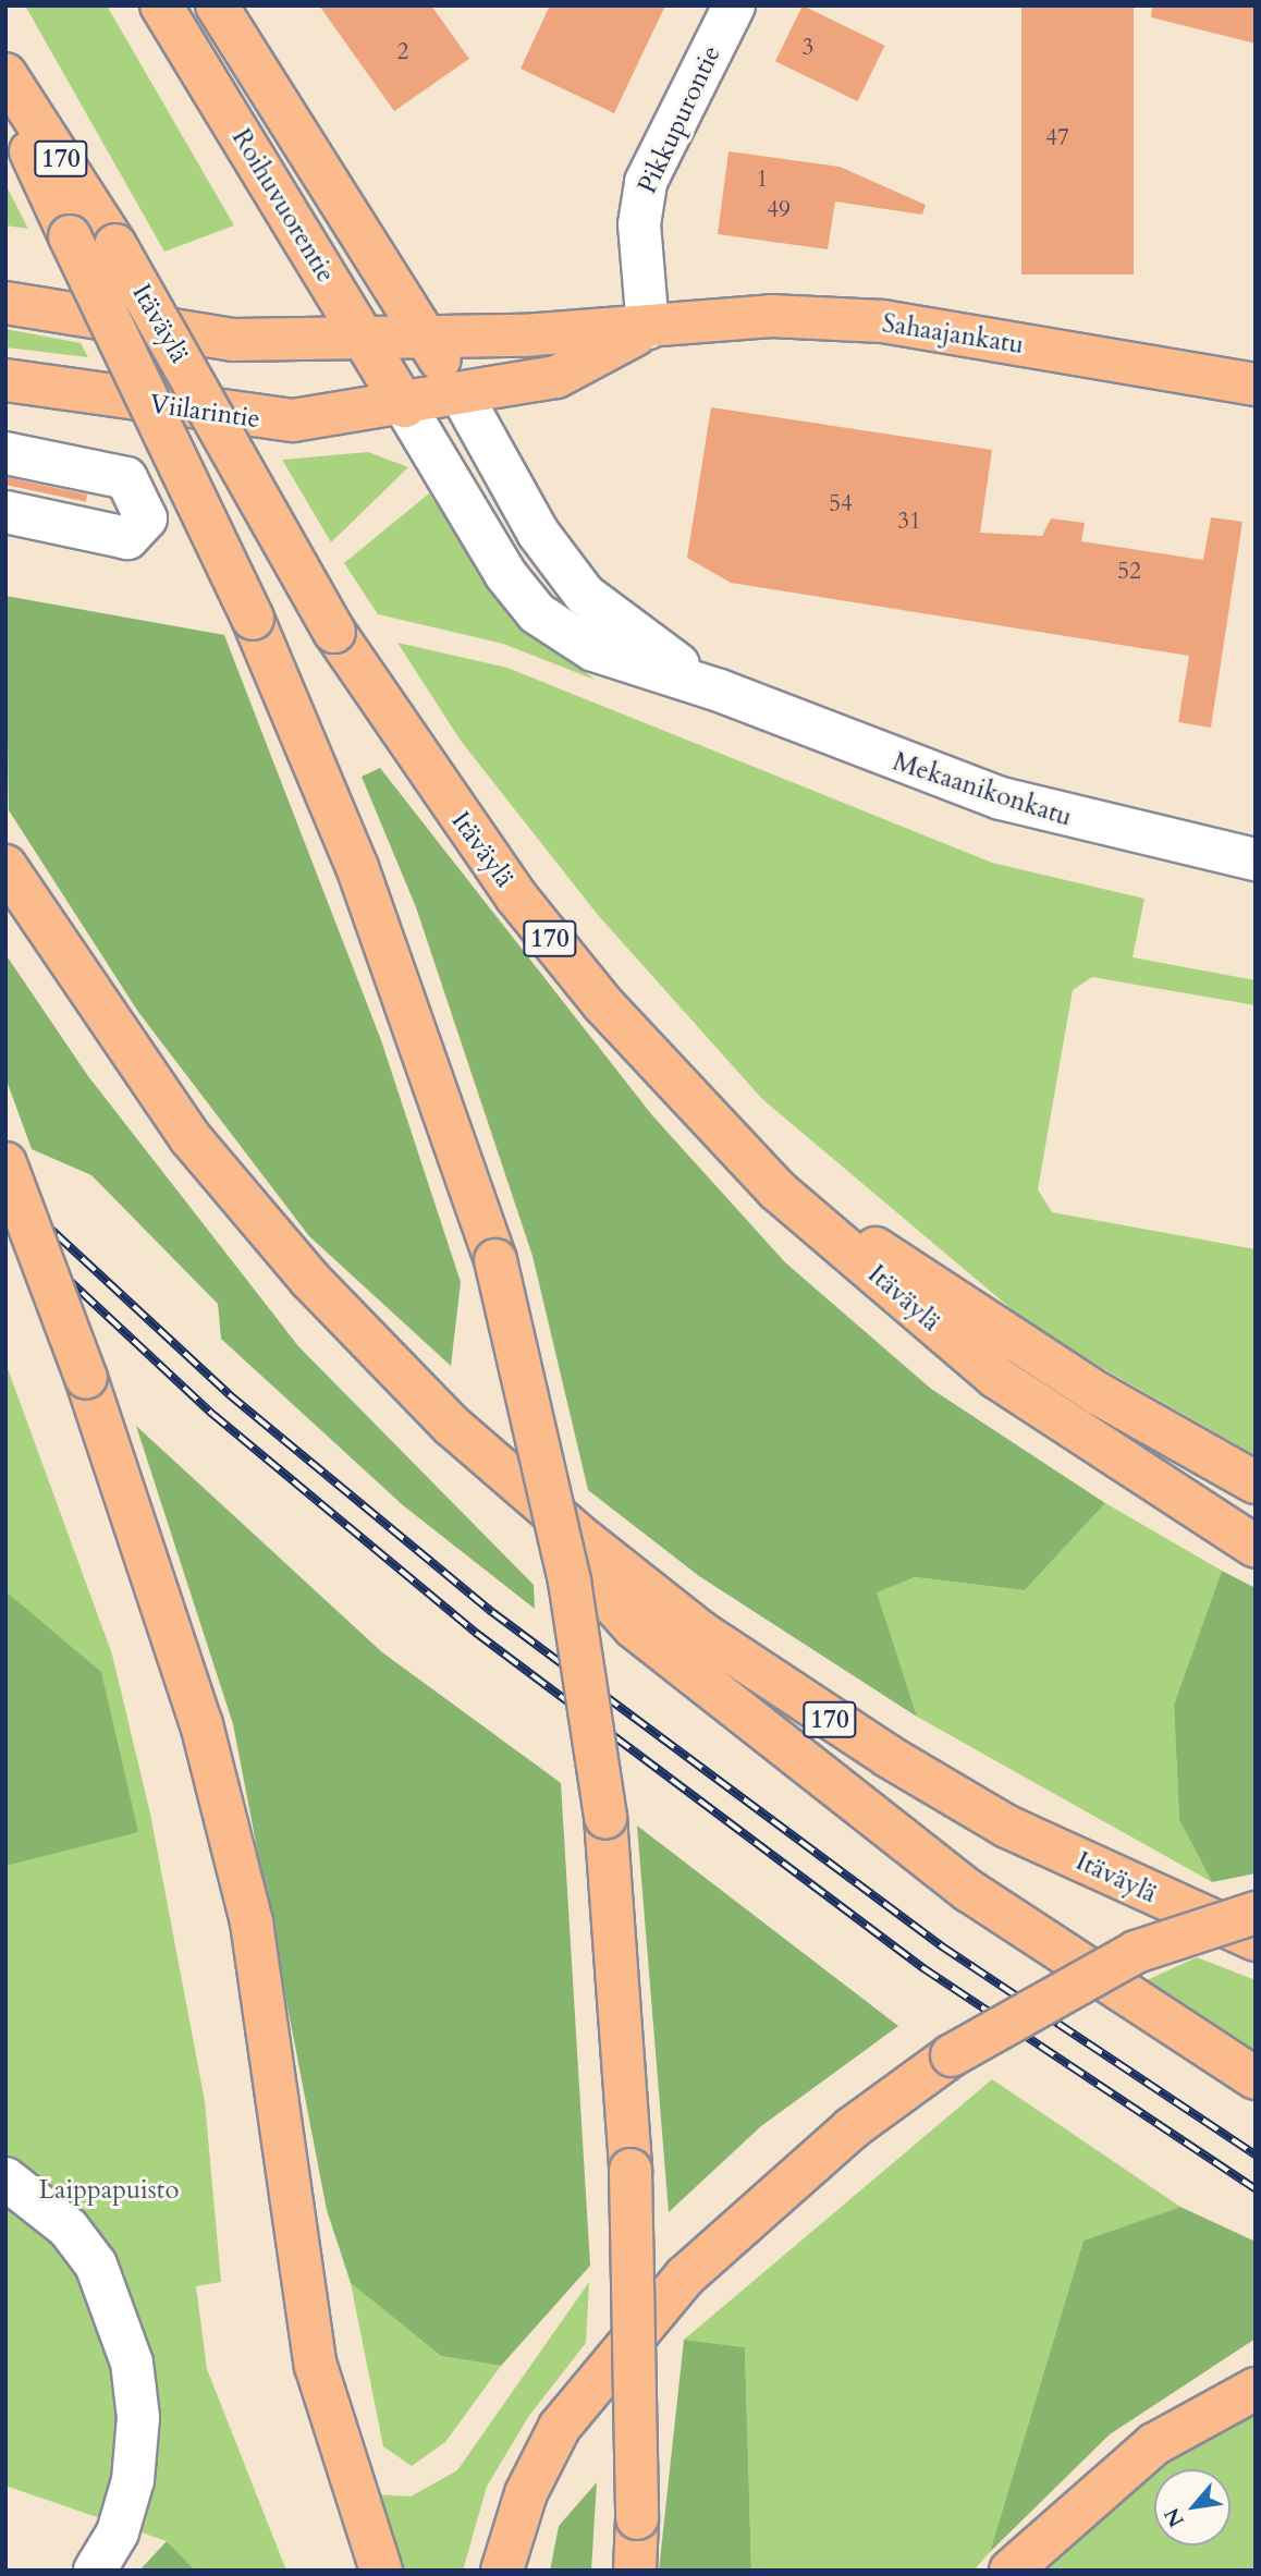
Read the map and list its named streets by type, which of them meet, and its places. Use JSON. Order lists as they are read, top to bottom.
{
  "streets": {
    "main road": [
      "170",
      "Roihuvuorentie",
      "Itäväylä",
      "Sahaajankatu",
      "Viilarintie"
    ],
    "street": ["Pikkupurontie", "Mekaanikonkatu"]
  },
  "crossings": [
    ["Pikkupurontie", "Sahaajankatu"],
    ["Roihuvuorentie", "Sahaajankatu"],
    ["Roihuvuorentie", "Viilarintie"],
    ["Roihuvuorentie", "Mekaanikonkatu"],
    ["Sahaajankatu", "Viilarintie"],
    ["Sahaajankatu", "Mekaanikonkatu"],
    ["Viilarintie", "Mekaanikonkatu"]
  ],
  "parks": ["Laippapuisto"],
  "house_numbers": [
    "3",
    "2",
    "47",
    "1",
    "49",
    "54",
    "31",
    "52"
  ],
  "north": "bottom left"
}
